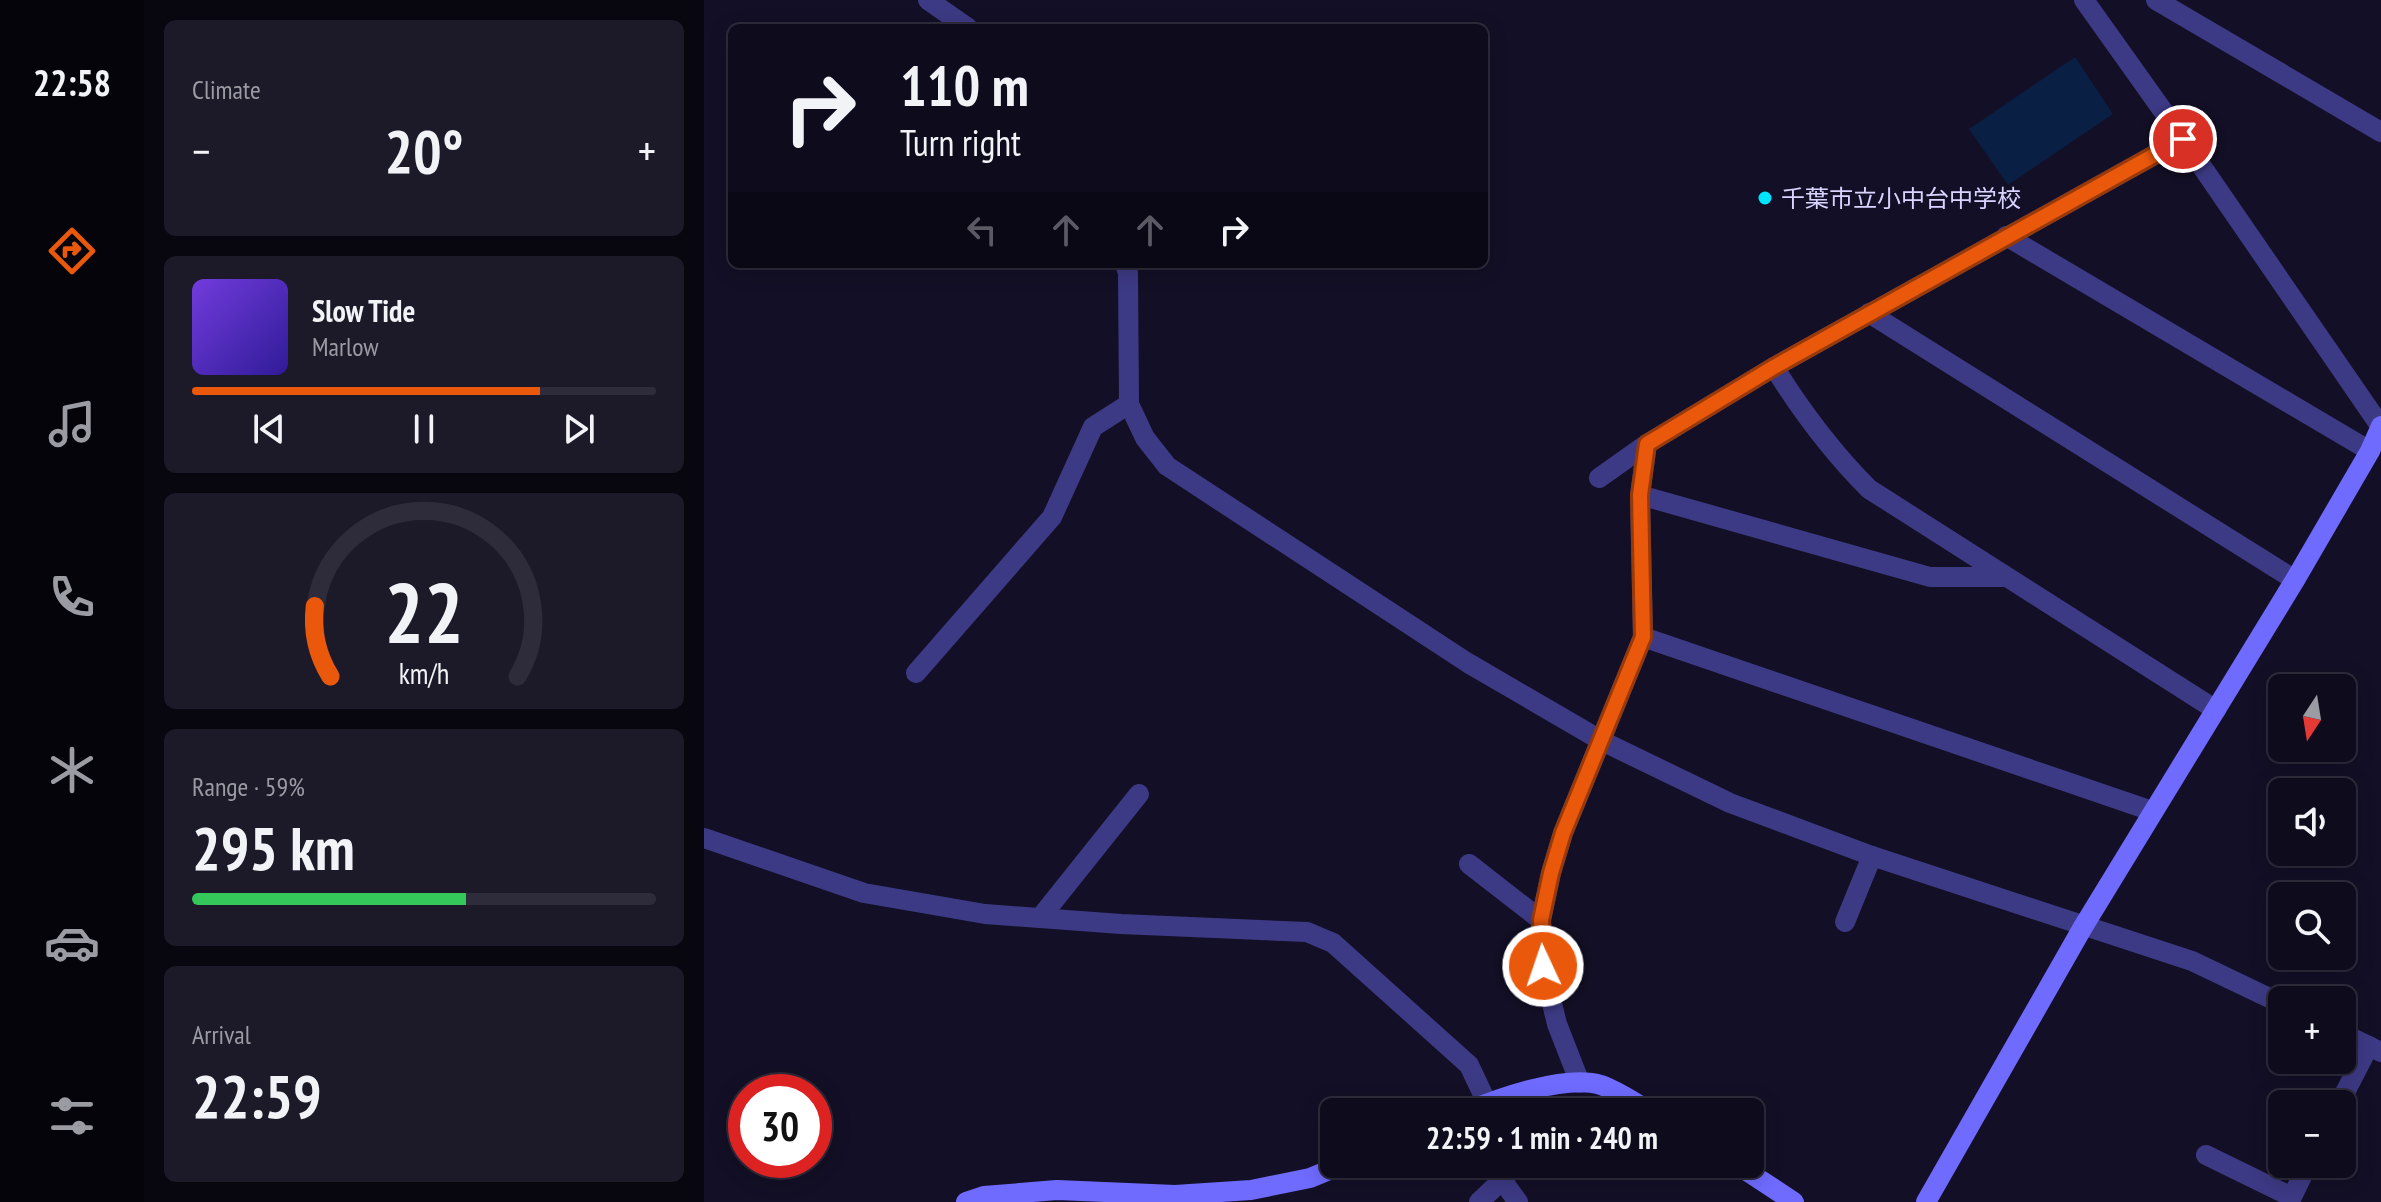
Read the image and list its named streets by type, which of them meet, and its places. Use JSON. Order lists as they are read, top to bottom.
{
  "places": ["千葉市立小中台中学校"],
  "north": "bottom",
  "page": {
    "tabs": "22:58",
    "tile": [
      "Climate",
      ["Range · 59%", "295 km"],
      ["Arrival", "22:59"]
    ],
    "turn": ["110 m", "Turn right"],
    "heat": ["−", "20°", "+"],
    "song": ["Slow Tide", "Marlow"],
    "map_buttons": ["+", "−"],
    "limit": "30",
    "trip": "22:59 · 1 min · 240 m",
    "gauge": ["22", "km/h"]
  }
}
